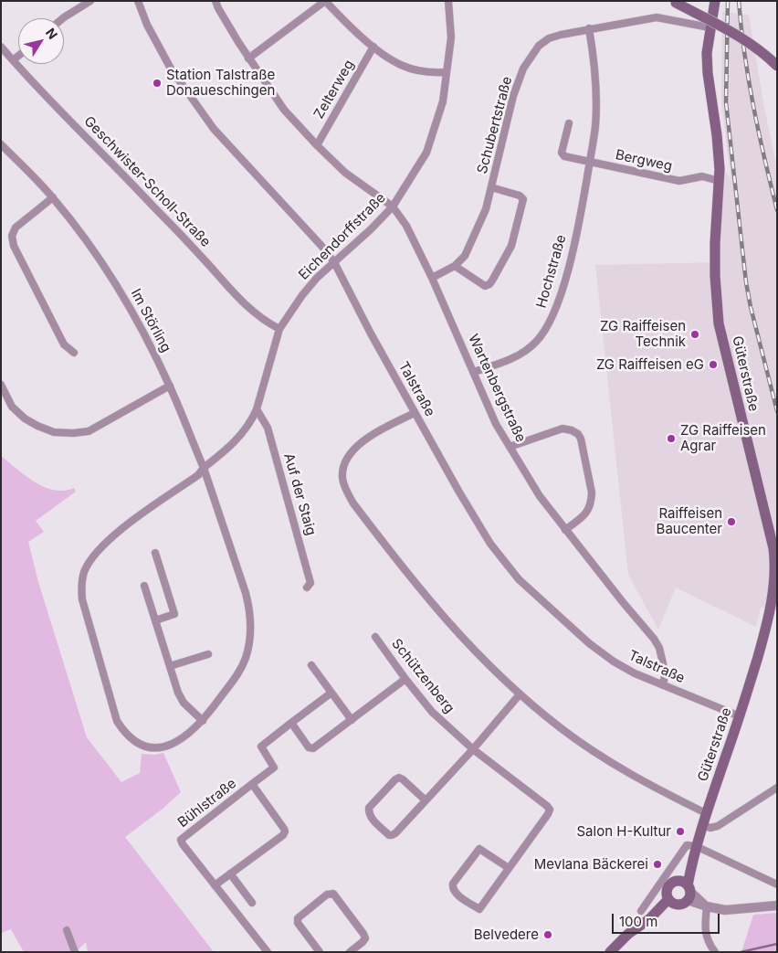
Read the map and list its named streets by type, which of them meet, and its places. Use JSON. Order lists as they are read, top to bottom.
{
  "streets": {
    "main road": ["Güterstraße"],
    "street": [
      "Zelterweg",
      "Schubertstraße",
      "Bergweg",
      "Geschwister-Scholl-Straße",
      "Eichendorffstraße",
      "Hochstraße",
      "Im Störling",
      "Wartenbergstraße",
      "Talstraße",
      "Auf der Staig",
      "Schützenberg",
      "Bühlstraße"
    ]
  },
  "crossings": [
    ["Zelterweg", "Wartenbergstraße"],
    ["Schubertstraße", "Hochstraße"],
    ["Schubertstraße", "Güterstraße"],
    ["Schubertstraße", "Wartenbergstraße"],
    ["Bergweg", "Hochstraße"],
    ["Bergweg", "Güterstraße"],
    ["Geschwister-Scholl-Straße", "Eichendorffstraße"],
    ["Eichendorffstraße", "Im Störling"],
    ["Eichendorffstraße", "Wartenbergstraße"],
    ["Eichendorffstraße", "Talstraße"],
    ["Eichendorffstraße", "Auf der Staig"],
    ["Hochstraße", "Wartenbergstraße"],
    ["Güterstraße", "Talstraße"],
    ["Wartenbergstraße", "Talstraße"]
  ],
  "places": [
    "Station Talstraße Donaueschingen",
    "ZG Raiffeisen Technik",
    "ZG Raiffeisen eG",
    "ZG Raiffeisen Agrar",
    "Raiffeisen Baucenter",
    "Salon H-Kultur",
    "Mevlana Bäckerei",
    "Belvedere"
  ],
  "scale_bar": "100 m",
  "north": "top right"
}
